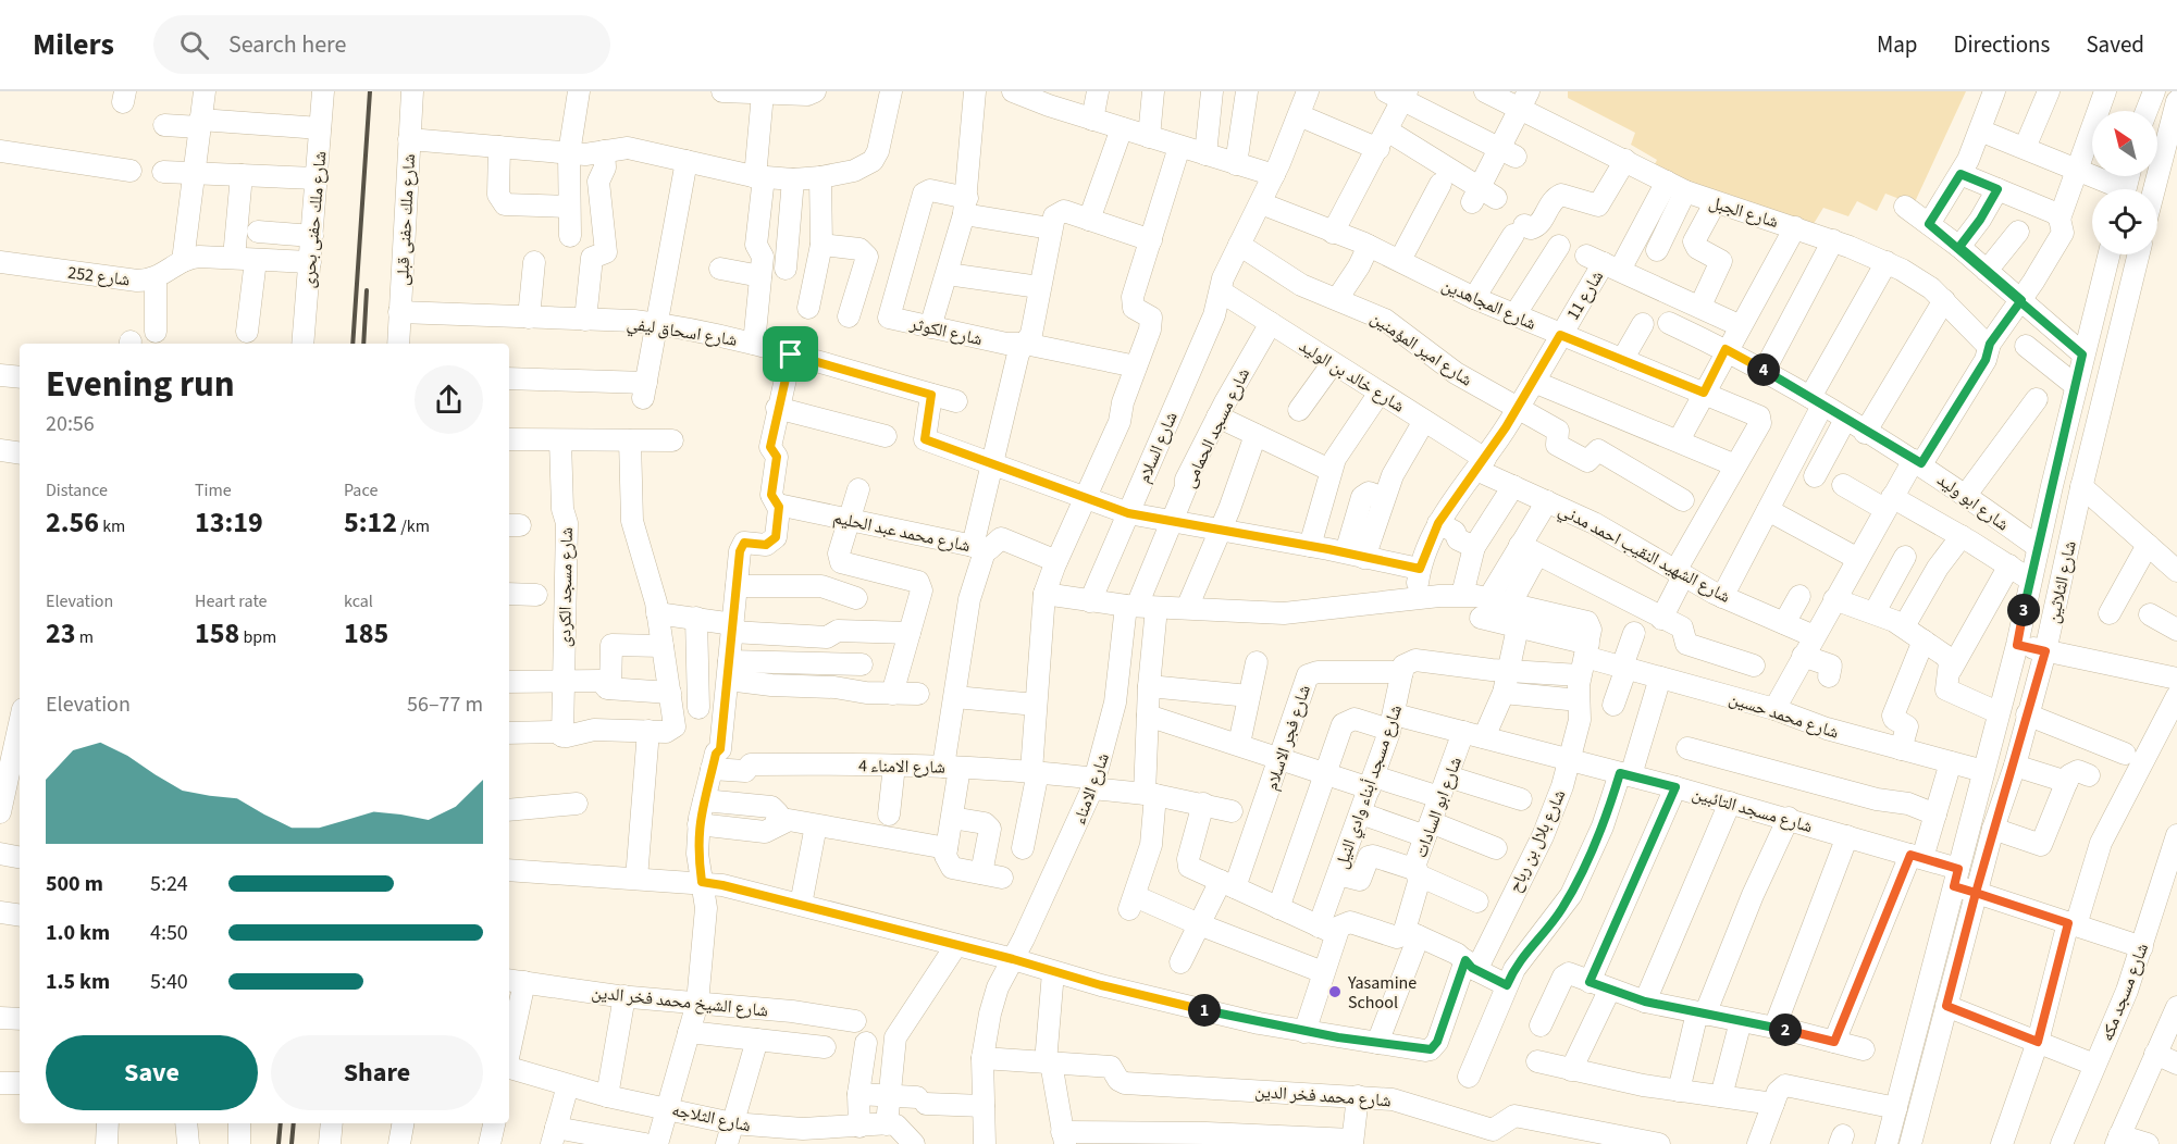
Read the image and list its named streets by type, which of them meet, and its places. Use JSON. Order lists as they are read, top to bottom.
{
  "streets": {
    "street": [
      "شارع الجبل",
      "شارع ملك حفنى بحرى",
      "شارع ملك حفنى قبلى",
      "شارع 252",
      "شارع 11",
      "شارع المجاهدين",
      "شارع اسحاق ليفي",
      "شارع الكوثر",
      "شارع امير المؤمنين",
      "شارع خالد بن الوليد",
      "شارع مسجد الحمامى",
      "شارع السلام",
      "شارع ابو وليد",
      "شارع محمد عبد الحليم",
      "شارع الشهيد النقيب احمد مدني",
      "شارع الثلاثين",
      "شارع مسجد الكردى",
      "شارع محمد حسين",
      "شارع فجر الاسلام",
      "شارع الامناء 4",
      "شارع مسجد أبناء وادي النيل",
      "شارع الامناء",
      "شارع ابو السادات",
      "شارع مسجد التائبين",
      "شارع بلال بن رباح",
      "شارع مسجد مكه",
      "شارع الشيخ محمد فخر الدين",
      "شارع محمد فخر الدين",
      "شارع الثلاجه"
    ]
  },
  "crossings": [
    ["شارع الجبل", "شارع 11"],
    ["شارع ملك حفنى بحرى", "شارع 252"],
    ["شارع ملك حفنى قبلى", "شارع اسحاق ليفي"],
    ["شارع 11", "شارع المجاهدين"],
    ["شارع 11", "شارع امير المؤمنين"],
    ["شارع 11", "شارع خالد بن الوليد"],
    ["شارع 11", "شارع الشهيد النقيب احمد مدني"],
    ["شارع المجاهدين", "شارع السلام"],
    ["شارع امير المؤمنين", "شارع السلام"],
    ["شارع خالد بن الوليد", "شارع مسجد الحمامى"],
    ["شارع خالد بن الوليد", "شارع السلام"],
    ["شارع خالد بن الوليد", "شارع الشهيد النقيب احمد مدني"],
    ["شارع مسجد الحمامى", "شارع الامناء"],
    ["شارع ابو وليد", "شارع الثلاثين"],
    ["شارع الثلاثين", "شارع محمد حسين"],
    ["شارع الثلاثين", "شارع مسجد التائبين"],
    ["شارع محمد حسين", "شارع بلال بن رباح"],
    ["شارع فجر الاسلام", "شارع مسجد أبناء وادي النيل"],
    ["شارع الامناء 4", "شارع الامناء"],
    ["شارع مسجد أبناء وادي النيل", "شارع مسجد التائبين"],
    ["شارع الامناء", "شارع بلال بن رباح"],
    ["شارع الامناء", "شارع محمد فخر الدين"],
    ["شارع ابو السادات", "شارع مسجد التائبين"],
    ["شارع ابو السادات", "شارع بلال بن رباح"],
    ["شارع مسجد التائبين", "شارع بلال بن رباح"],
    ["شارع مسجد التائبين", "شارع مسجد مكه"]
  ],
  "places": ["Yasamine School"],
  "north": "top left",
  "page": {
    "header": "Milers",
    "search": "Search here",
    "nav": ["Map", "Directions", "Saved"],
    "heading": ["Evening run", "20:56"],
    "pins": [
      "4",
      "3",
      "1",
      "2"
    ],
    "stats": [
      ["Distance", "2.56 km"],
      ["Time", "13:19"],
      ["Pace", "5:12 /km"],
      ["Elevation", "23 m"],
      ["Heart rate", "158 bpm"],
      ["kcal", "185"]
    ],
    "chart": ["Elevation", "56–77 m"],
    "list": [
      {
        "name": "500 m",
        "note": "5:24"
      },
      {
        "name": "1.0 km",
        "note": "4:50"
      },
      {
        "name": "1.5 km",
        "note": "5:40"
      }
    ],
    "buttons": ["Save", "Share"]
  }
}
